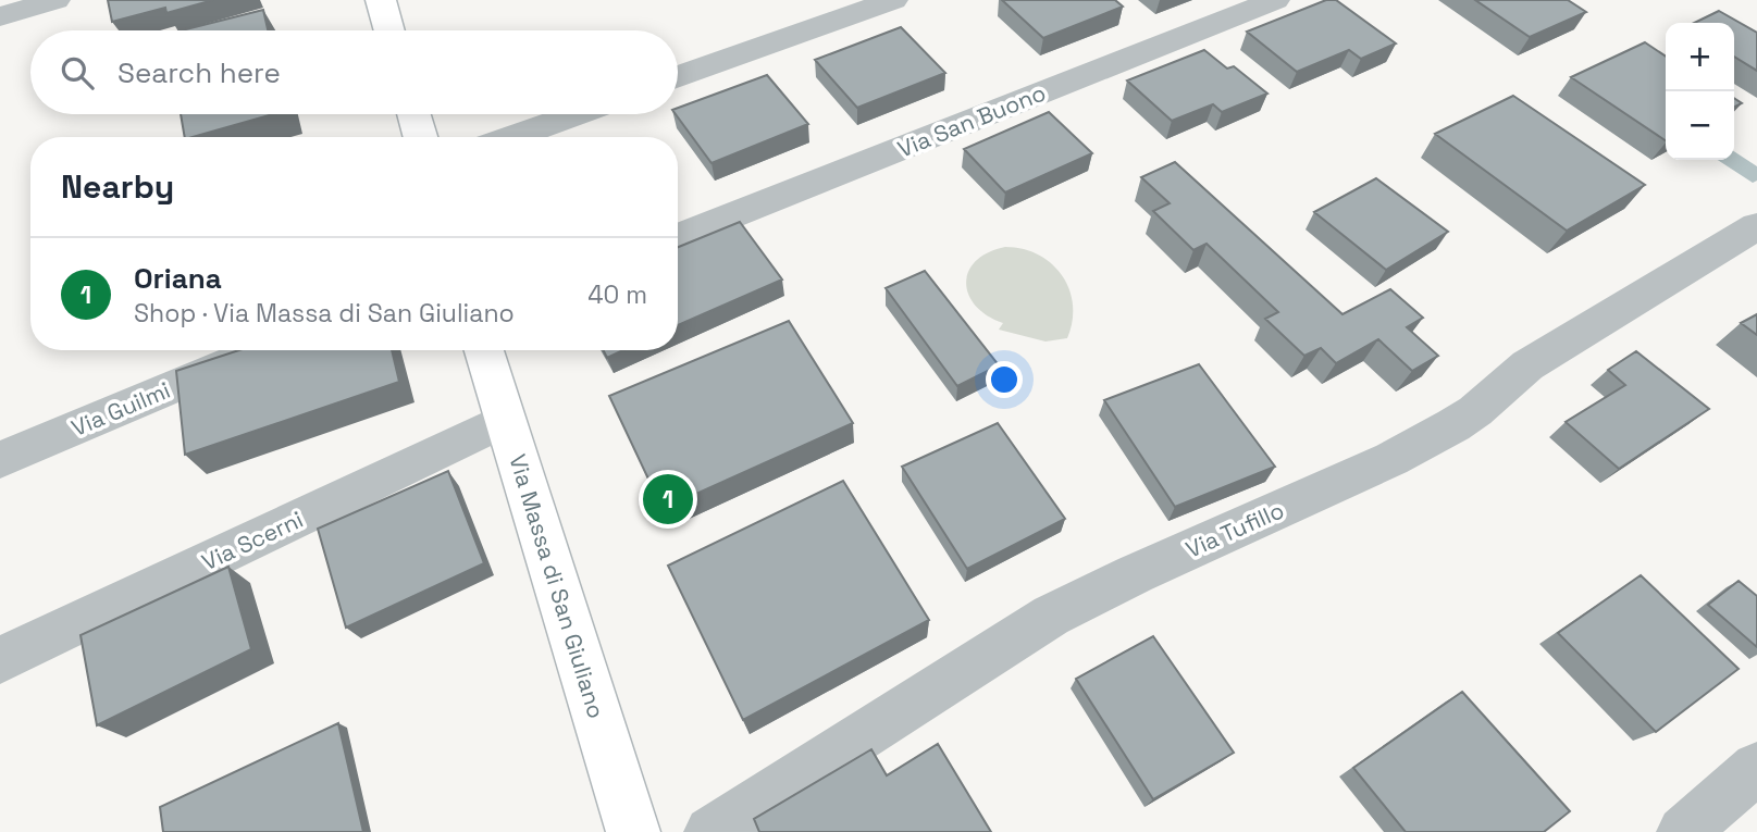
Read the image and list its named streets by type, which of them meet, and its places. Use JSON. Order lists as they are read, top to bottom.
{
  "streets": {
    "street": [
      "Via San Buono",
      "Via Guilmi",
      "Via Tufillo",
      "Via Scerni",
      "Via Massa di San Giuliano"
    ]
  },
  "crossings": [
    ["Via Scerni", "Via Massa di San Giuliano"]
  ],
  "page": {
    "map_buttons": ["+", "−"],
    "search": "Search here",
    "heading": "Nearby",
    "list": [
      {
        "mark": "1",
        "name": "Oriana",
        "note": "Shop · Via Massa di San Giuliano",
        "value": "40 m"
      }
    ],
    "pins": "1"
  }
}
